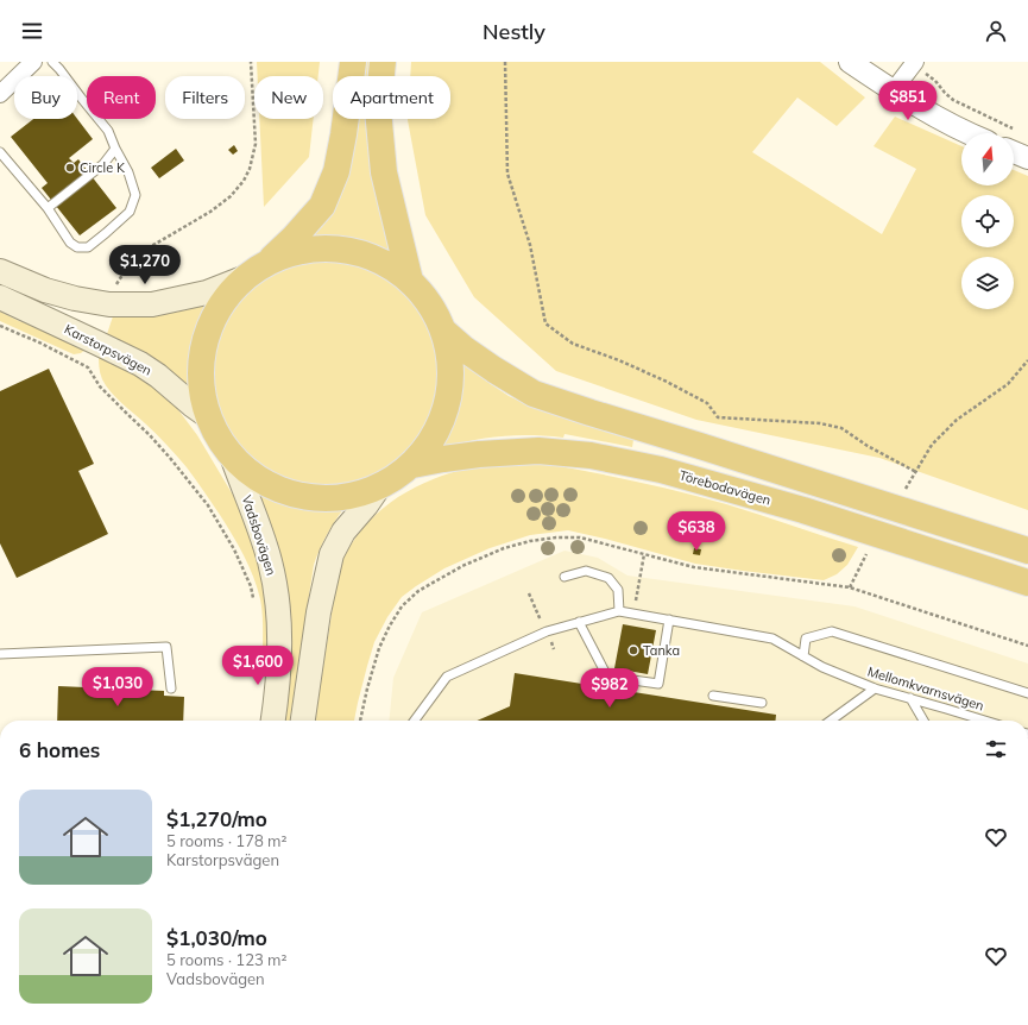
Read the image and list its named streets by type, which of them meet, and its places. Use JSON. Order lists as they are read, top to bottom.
{
  "streets": {
    "highway": ["Törebodavägen"],
    "main road": ["Karstorpsvägen", "Vadsbovägen"],
    "lane": ["Mellomkvarnsvägen"]
  },
  "places": ["Circle K", "Tanka"],
  "north": "top",
  "page": {
    "header": "Nestly",
    "chip": [
      "Buy",
      "Rent",
      "Filters",
      "New",
      "Apartment"
    ],
    "price": [
      "$851",
      "$1,270",
      "$638",
      "$1,600",
      "$1,030",
      "$982"
    ],
    "heading": "6 homes",
    "list": [
      {
        "name": "$1,270/mo",
        "note": "5 rooms · 178 m² · Karstorpsvägen"
      },
      {
        "name": "$1,030/mo",
        "note": "5 rooms · 123 m² · Vadsbovägen"
      }
    ]
  }
}
